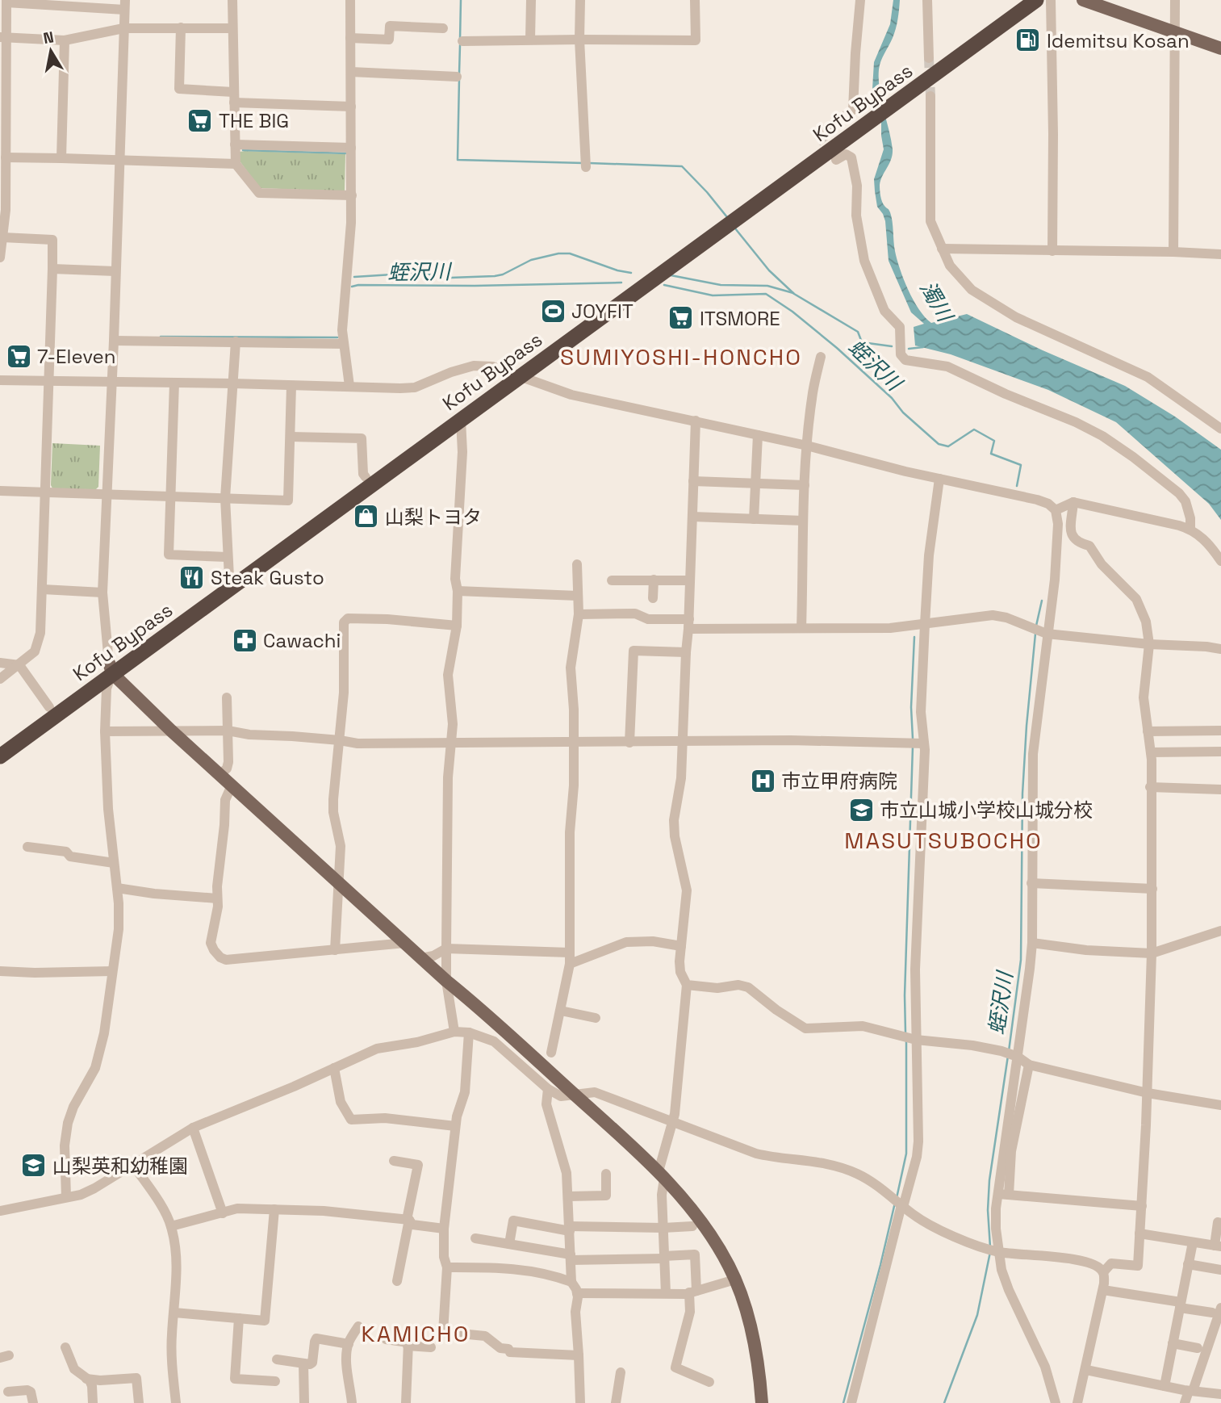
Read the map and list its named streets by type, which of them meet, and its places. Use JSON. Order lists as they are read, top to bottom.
{
  "streets": {
    "highway": ["Kofu Bypass"]
  },
  "districts": ["SUMIYOSHI-HONCHO", "MASUTSUBOCHO", "KAMICHO"],
  "water": ["蛭沢川", "濁川"],
  "places": {
    "fuel station": ["Idemitsu Kosan"],
    "supermarket": ["THE BIG", "ITSMORE", "7-Eleven"],
    "sports": ["JOYFIT"],
    "shop": ["山梨トヨタ"],
    "restaurant": ["Steak Gusto"],
    "pharmacy": ["Cawachi"],
    "hospital": ["市立甲府病院"],
    "school or university": ["市立山城小学校山城分校", "山梨英和幼稚園"]
  },
  "north": "top"
}
